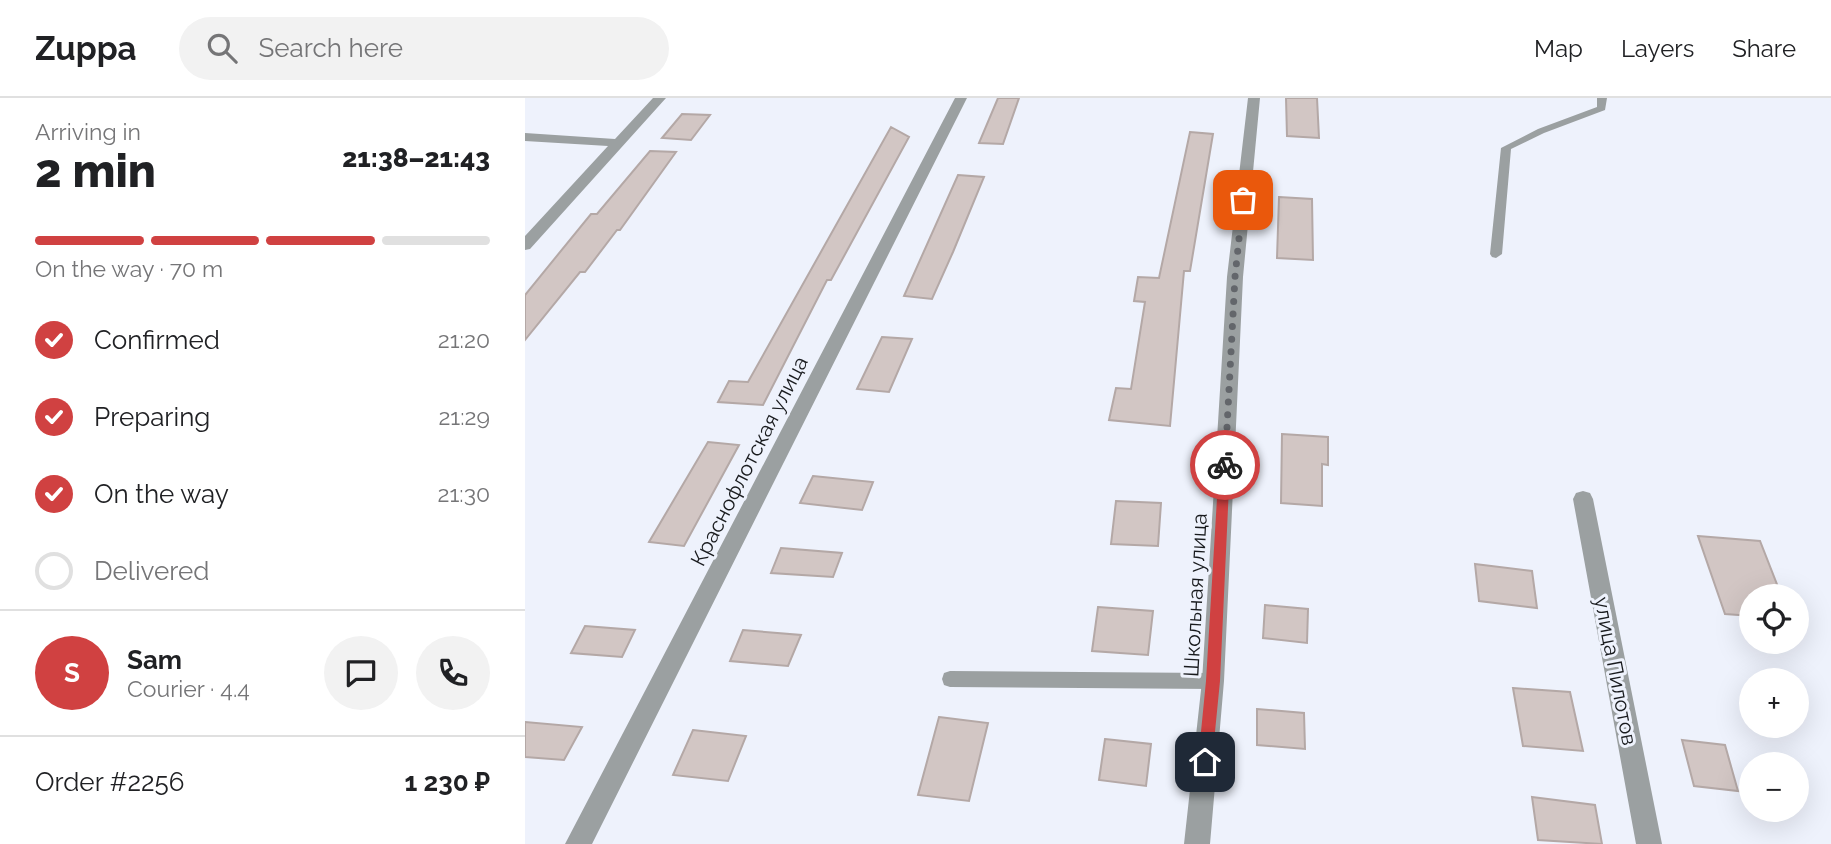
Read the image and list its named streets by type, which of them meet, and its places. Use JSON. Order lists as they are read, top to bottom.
{
  "streets": {
    "street": ["Краснофлотская улица", "Школьная улица", "улица Пилотов"]
  },
  "page": {
    "header": "Zuppa",
    "search": "Search here",
    "nav": ["Map", "Layers", "Share"],
    "heading": ["2 min", "Arriving in", "21:38–21:43"],
    "panel": [
      "Sam",
      "Courier · 4.4",
      "Order #2256",
      "1 230 ₽"
    ],
    "bar": "On the way · 70 m",
    "list": [
      ["Confirmed", "21:20"],
      ["Preparing", "21:29"],
      ["On the way", "21:30"],
      "Delivered"
    ],
    "map_buttons": ["+", "−"],
    "round": "S"
  }
}
